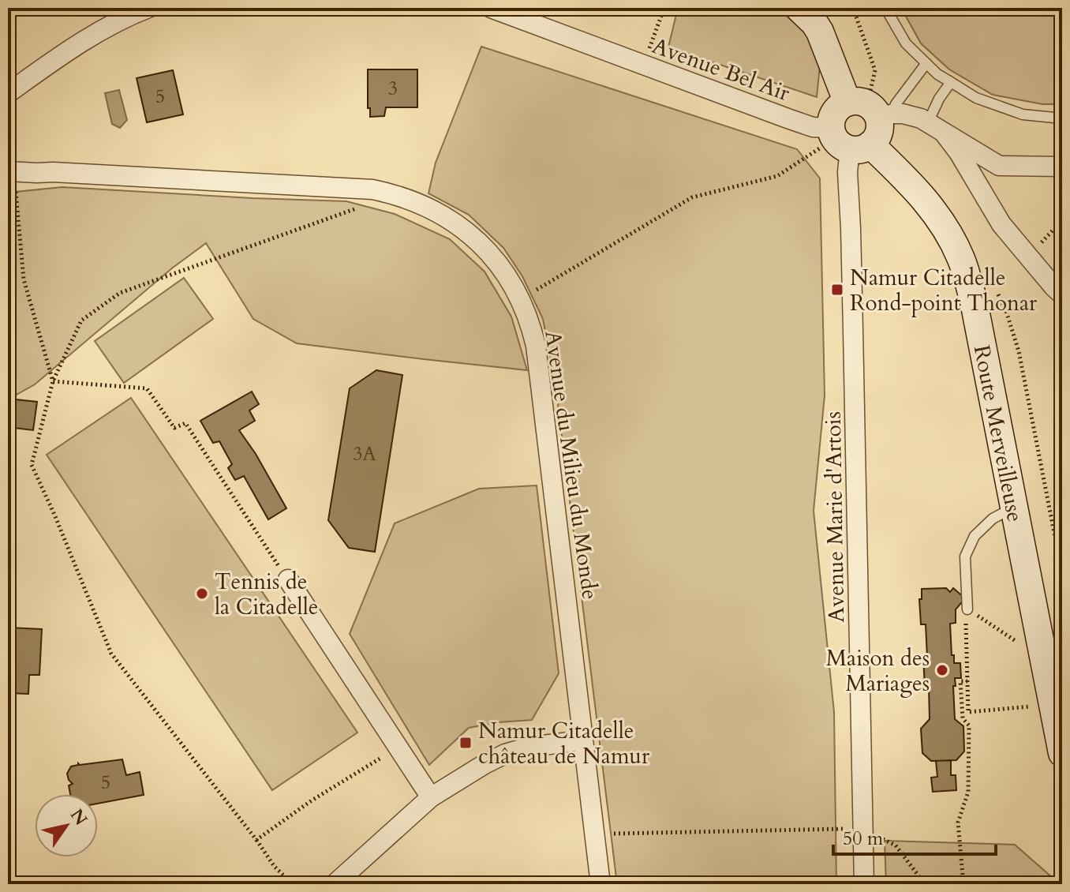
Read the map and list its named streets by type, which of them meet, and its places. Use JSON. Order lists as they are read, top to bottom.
{
  "streets": {
    "main road": ["Route Merveilleuse"],
    "street": ["Avenue Bel Air", "Avenue du Milieu du Monde", "Avenue Marie d'Artois"]
  },
  "crossings": [
    ["Avenue Bel Air", "Route Merveilleuse"],
    ["Avenue Bel Air", "Avenue Marie d'Artois"],
    ["Route Merveilleuse", "Avenue Marie d'Artois"]
  ],
  "places": {
    "transit": ["Namur Citadelle Rond-point Thonar", "Namur Citadelle château de Namur"],
    "other": ["Tennis de la Citadelle", "Maison des Mariages"]
  },
  "house_numbers": [
    "3",
    "5",
    "3A",
    "5"
  ],
  "scale_bar": "50 m",
  "north": "top right"
}
